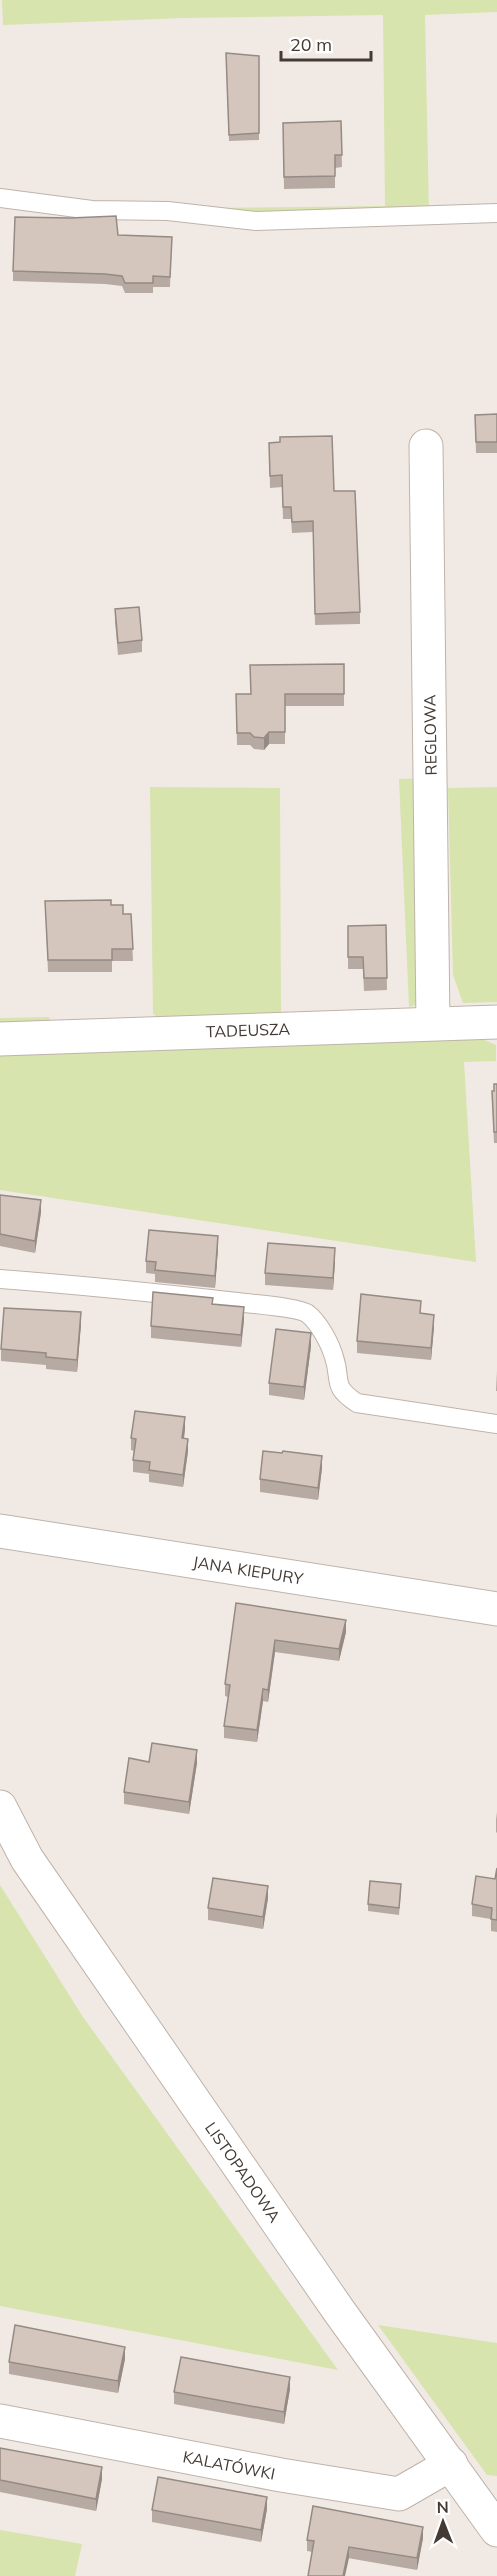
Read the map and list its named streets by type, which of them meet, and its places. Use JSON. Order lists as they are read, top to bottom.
{
  "streets": {
    "street": [
      "REGLOWA",
      "TADEUSZA",
      "JANA KIEPURY",
      "LISTOPADOWA",
      "KALATÓWKI"
    ]
  },
  "crossings": [
    ["REGLOWA", "TADEUSZA"],
    ["LISTOPADOWA", "KALATÓWKI"]
  ],
  "scale_bar": "20 m",
  "north": "top"
}
